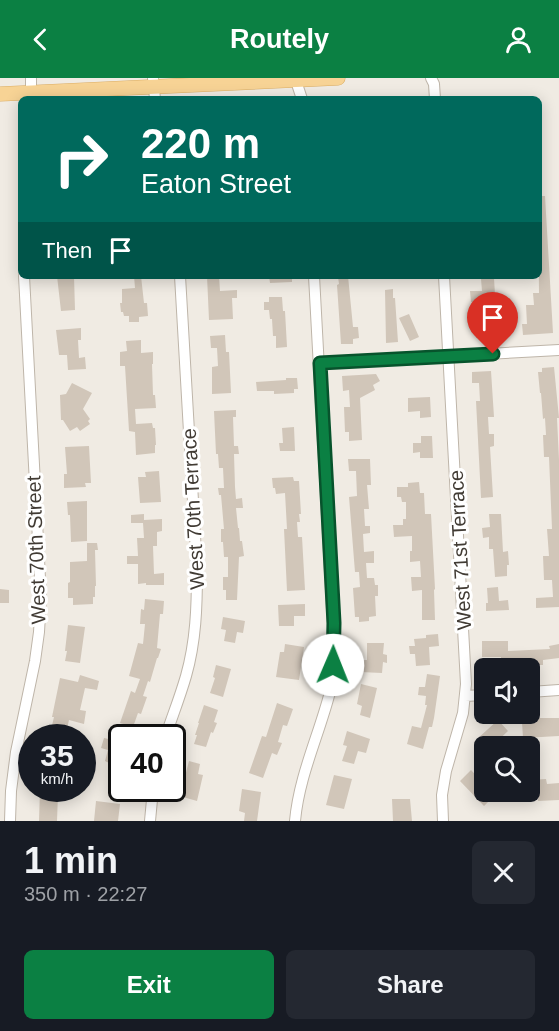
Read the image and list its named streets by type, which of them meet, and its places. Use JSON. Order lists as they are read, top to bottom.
{
  "streets": {
    "street": ["West 70th Terrace", "West 70th Street", "West 71st Terrace"]
  },
  "page": {
    "header": "Routely",
    "turn": ["220 m", "Eaton Street"],
    "then": "Then",
    "speed": "35 km/h",
    "limit": "40",
    "heading": ["1 min", "350 m · 22:27"],
    "buttons": ["Exit", "Share"]
  }
}
